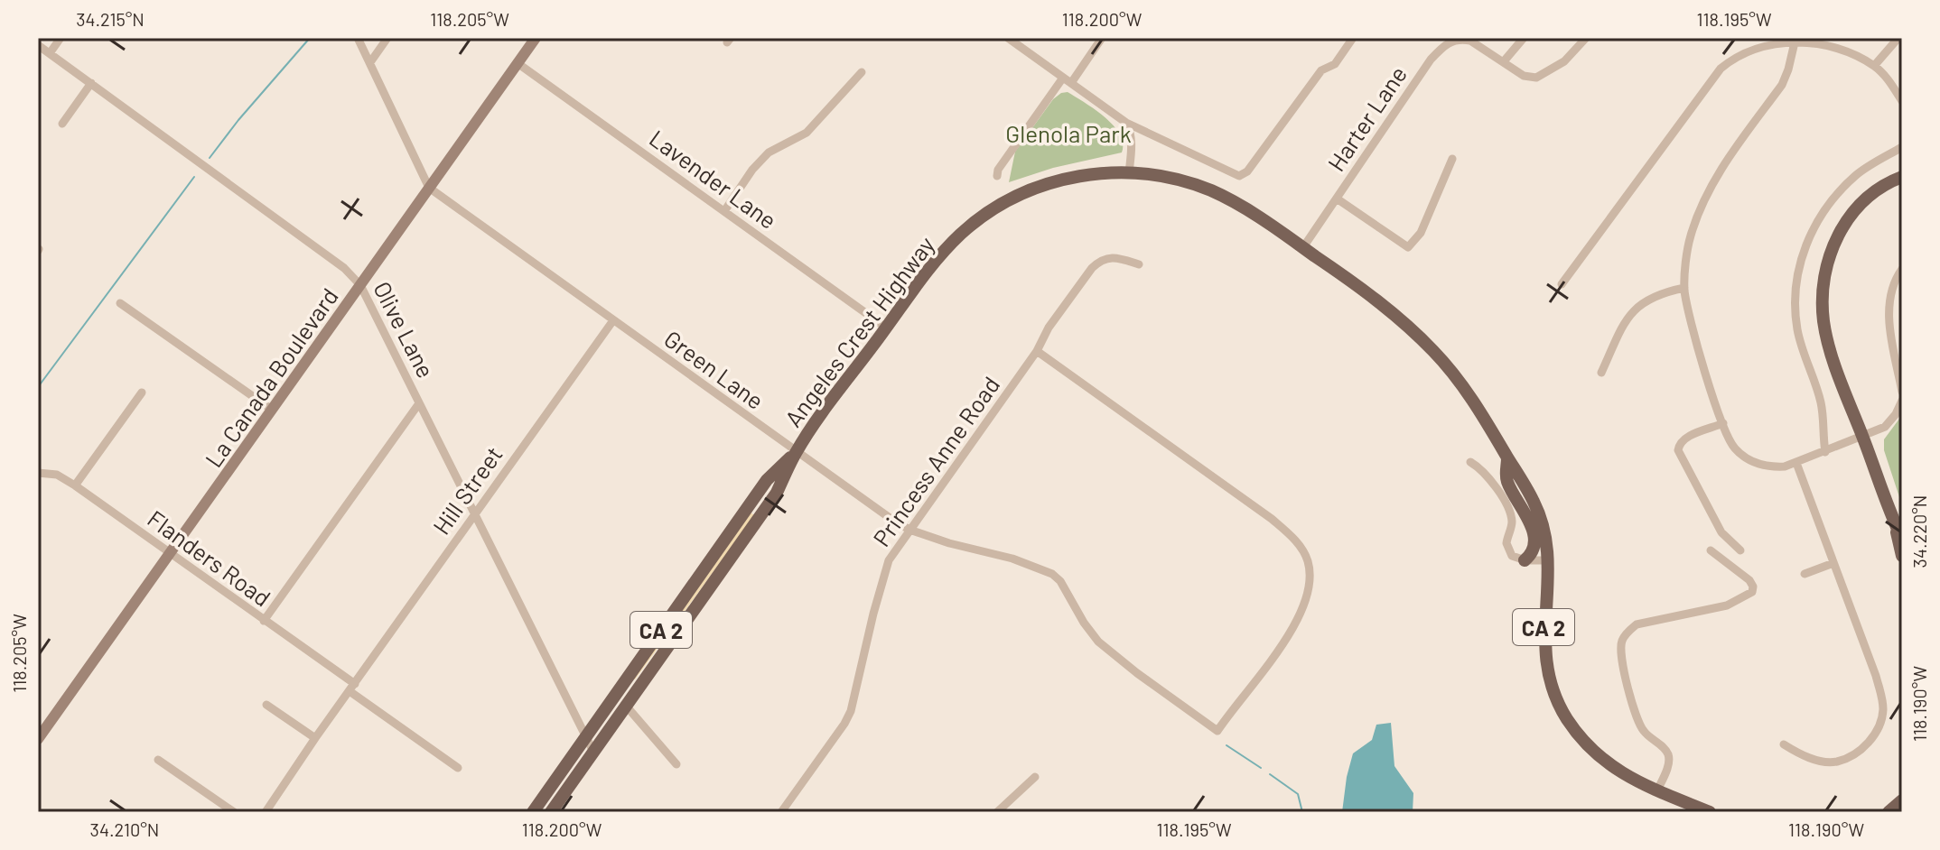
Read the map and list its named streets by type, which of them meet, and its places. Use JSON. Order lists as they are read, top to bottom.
{
  "streets": {
    "main road": ["Angeles Crest Highway", "CA 2"],
    "street": [
      "Harter Lane",
      "Lavender Lane",
      "Olive Lane",
      "Green Lane",
      "La Canada Boulevard",
      "Princess Anne Road",
      "Hill Street",
      "Flanders Road"
    ]
  },
  "crossings": [
    ["Harter Lane", "Angeles Crest Highway"],
    ["Lavender Lane", "Angeles Crest Highway"],
    ["Lavender Lane", "La Canada Boulevard"],
    ["Olive Lane", "Angeles Crest Highway"],
    ["Olive Lane", "La Canada Boulevard"],
    ["Olive Lane", "Hill Street"],
    ["Angeles Crest Highway", "Green Lane"],
    ["Green Lane", "La Canada Boulevard"],
    ["Green Lane", "Princess Anne Road"],
    ["Green Lane", "Hill Street"],
    ["La Canada Boulevard", "Flanders Road"],
    ["Hill Street", "Flanders Road"]
  ],
  "parks": ["Glenola Park"],
  "coordinates": [
    "34.215°N",
    "118.205°W",
    "118.200°W",
    "118.195°W",
    "34.220°N",
    "118.190°W",
    "34.210°N"
  ]
}
